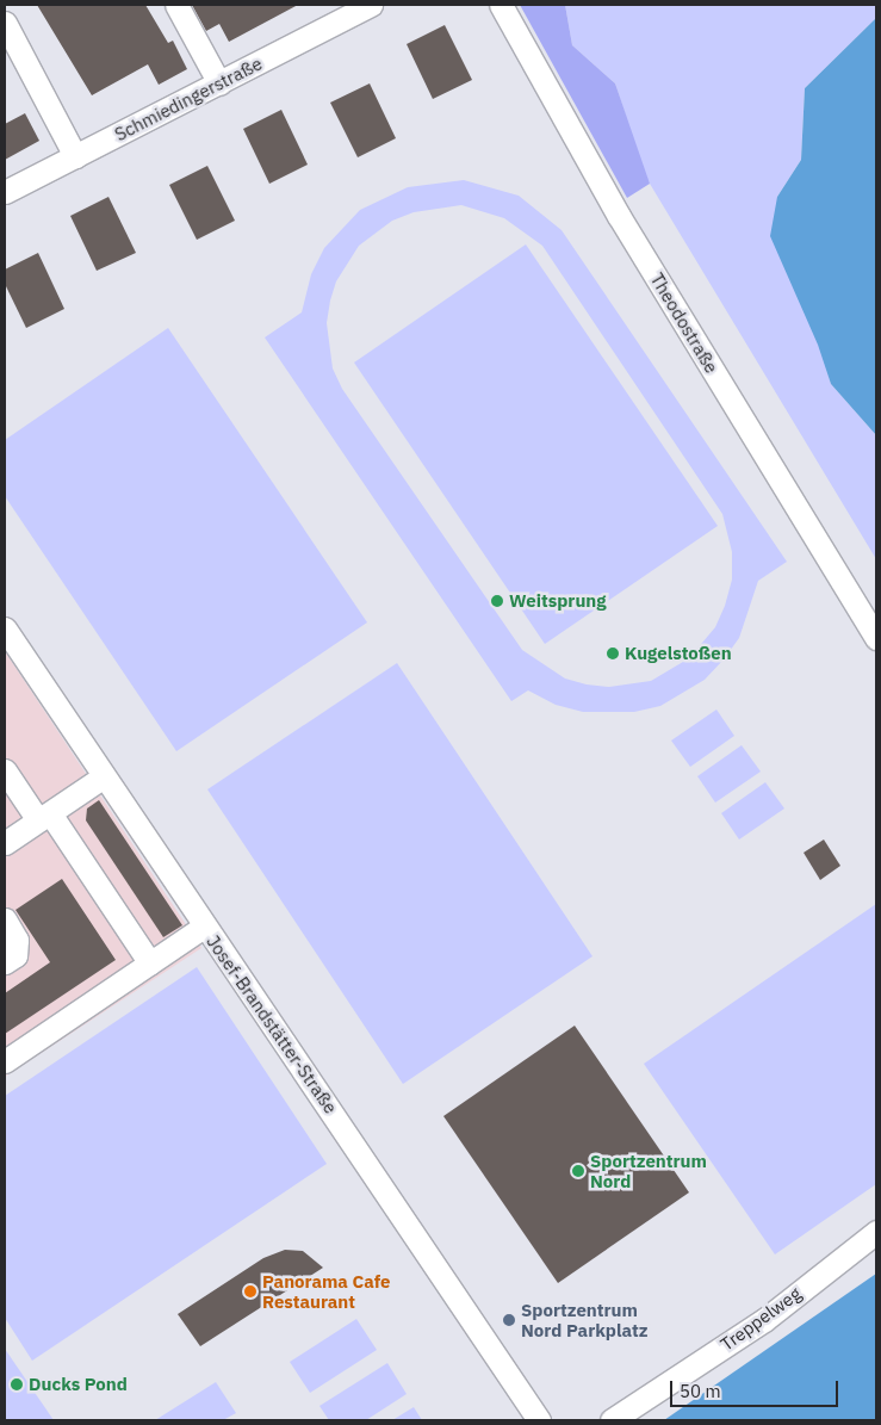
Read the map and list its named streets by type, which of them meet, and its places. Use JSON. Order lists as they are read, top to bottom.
{
  "streets": {
    "street": [
      "Schmiedingerstraße",
      "Theodostraße",
      "Josef-Brandstätter-Straße",
      "Treppelweg"
    ]
  },
  "places": [
    "Weitsprung",
    "Kugelstoßen",
    "Sportzentrum Nord",
    "Panorama Cafe Restaurant",
    "Sportzentrum Nord Parkplatz",
    "Ducks Pond"
  ],
  "scale_bar": "50 m"
}
